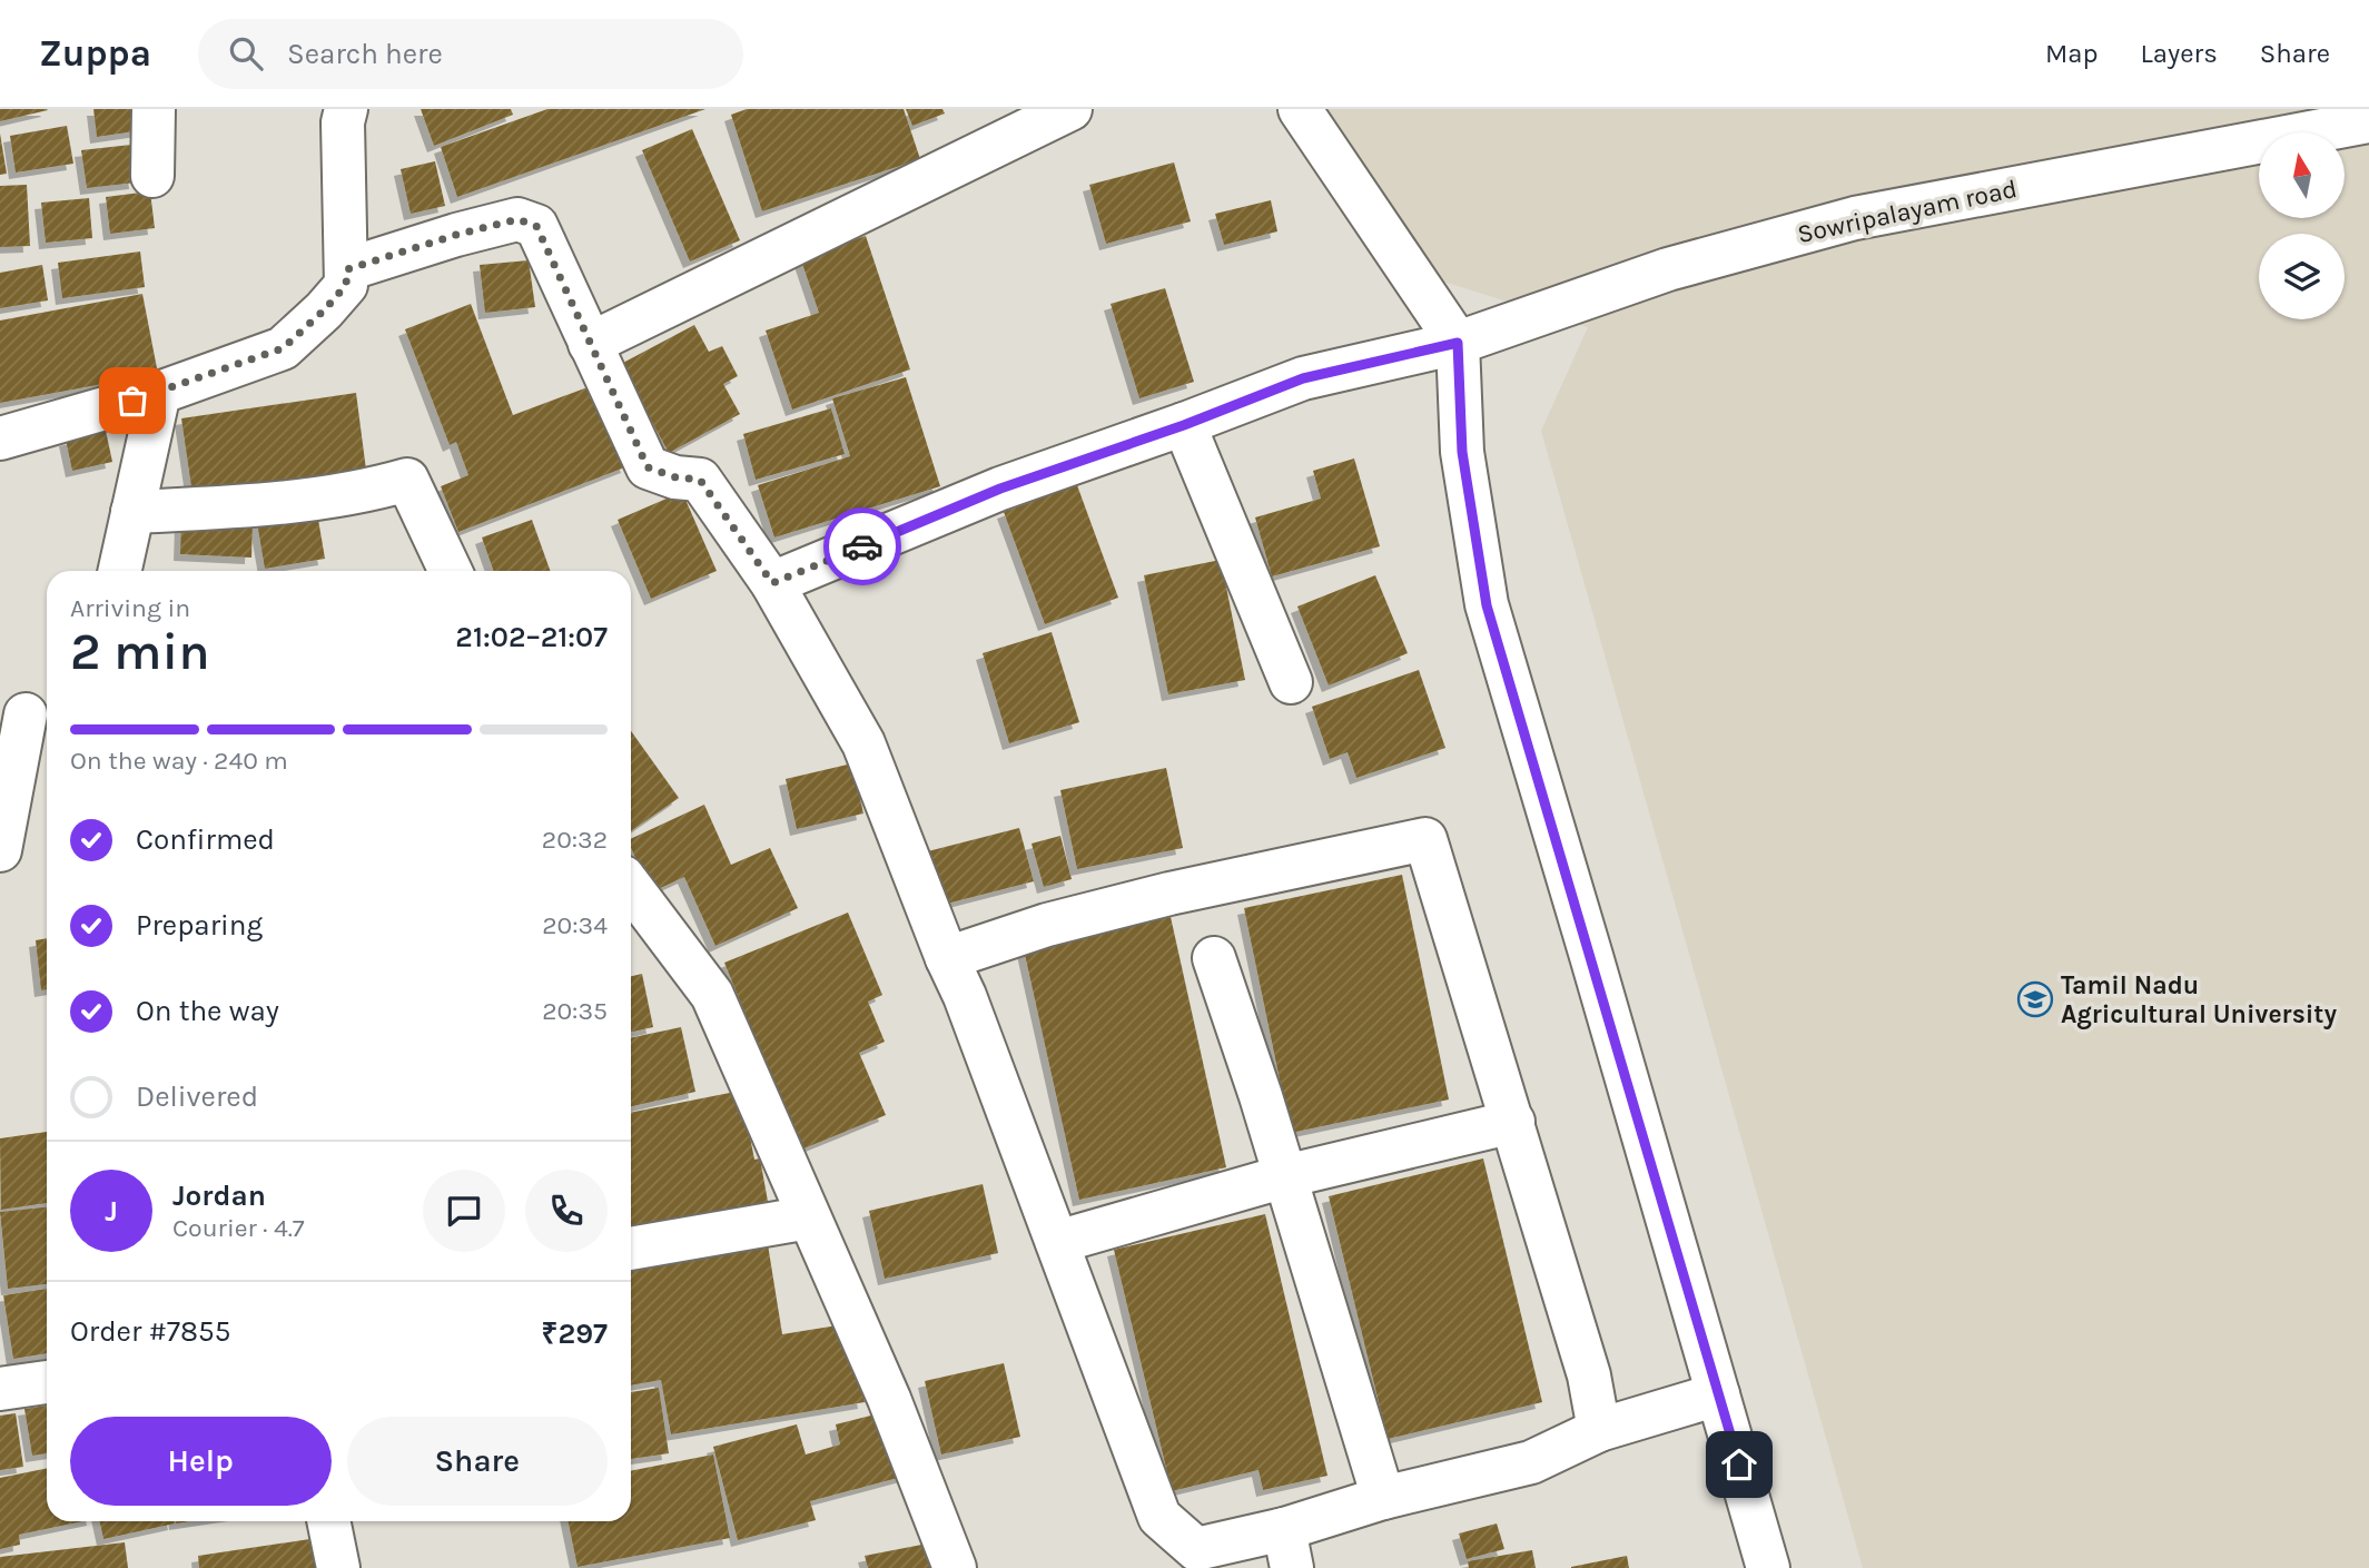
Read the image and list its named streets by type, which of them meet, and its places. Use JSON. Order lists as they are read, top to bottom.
{
  "streets": {
    "street": ["Sowripalayam road"]
  },
  "places": {
    "school or university": ["Tamil Nadu Agricultural University"]
  },
  "north": "top",
  "page": {
    "header": "Zuppa",
    "search": "Search here",
    "nav": ["Map", "Layers", "Share"],
    "heading": ["2 min", "Arriving in", "21:02–21:07"],
    "panel": [
      "Jordan",
      "Courier · 4.7",
      "Order #7855",
      "₹297"
    ],
    "bar": "On the way · 240 m",
    "list": [
      ["Confirmed", "20:32"],
      ["Preparing", "20:34"],
      ["On the way", "20:35"],
      "Delivered"
    ],
    "round": "J",
    "buttons": ["Help", "Share"]
  }
}
